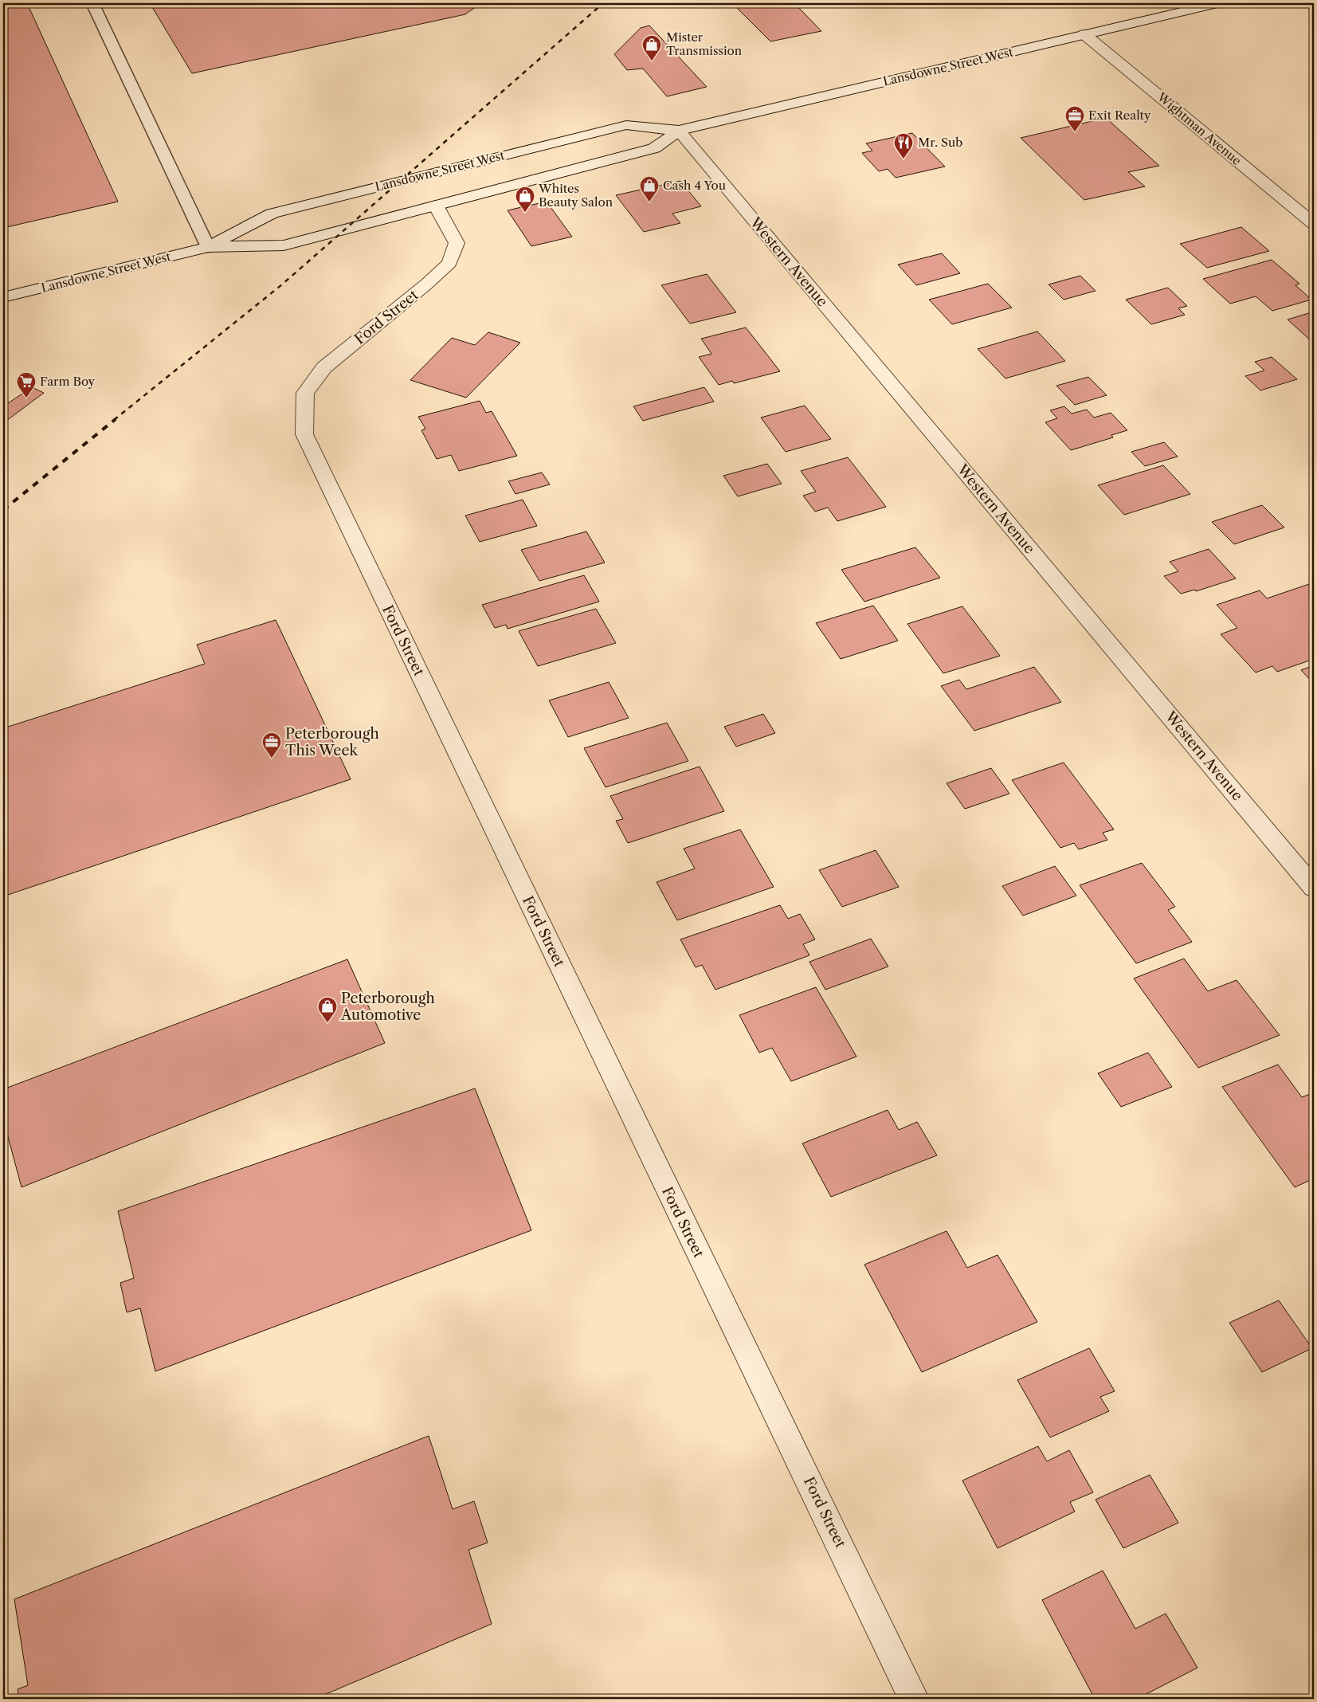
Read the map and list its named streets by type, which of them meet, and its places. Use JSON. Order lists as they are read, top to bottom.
{
  "streets": {
    "street": [
      "Lansdowne Street West",
      "Wightman Avenue",
      "Western Avenue",
      "Ford Street"
    ]
  },
  "crossings": [
    ["Lansdowne Street West", "Wightman Avenue"],
    ["Lansdowne Street West", "Western Avenue"],
    ["Lansdowne Street West", "Ford Street"]
  ],
  "places": {
    "shop": [
      "Mister Transmission",
      "Cash 4 You",
      "Whites Beauty Salon",
      "Peterborough Automotive"
    ],
    "office": ["Exit Realty", "Peterborough This Week"],
    "restaurant": ["Mr. Sub"],
    "supermarket": ["Farm Boy"]
  }
}
